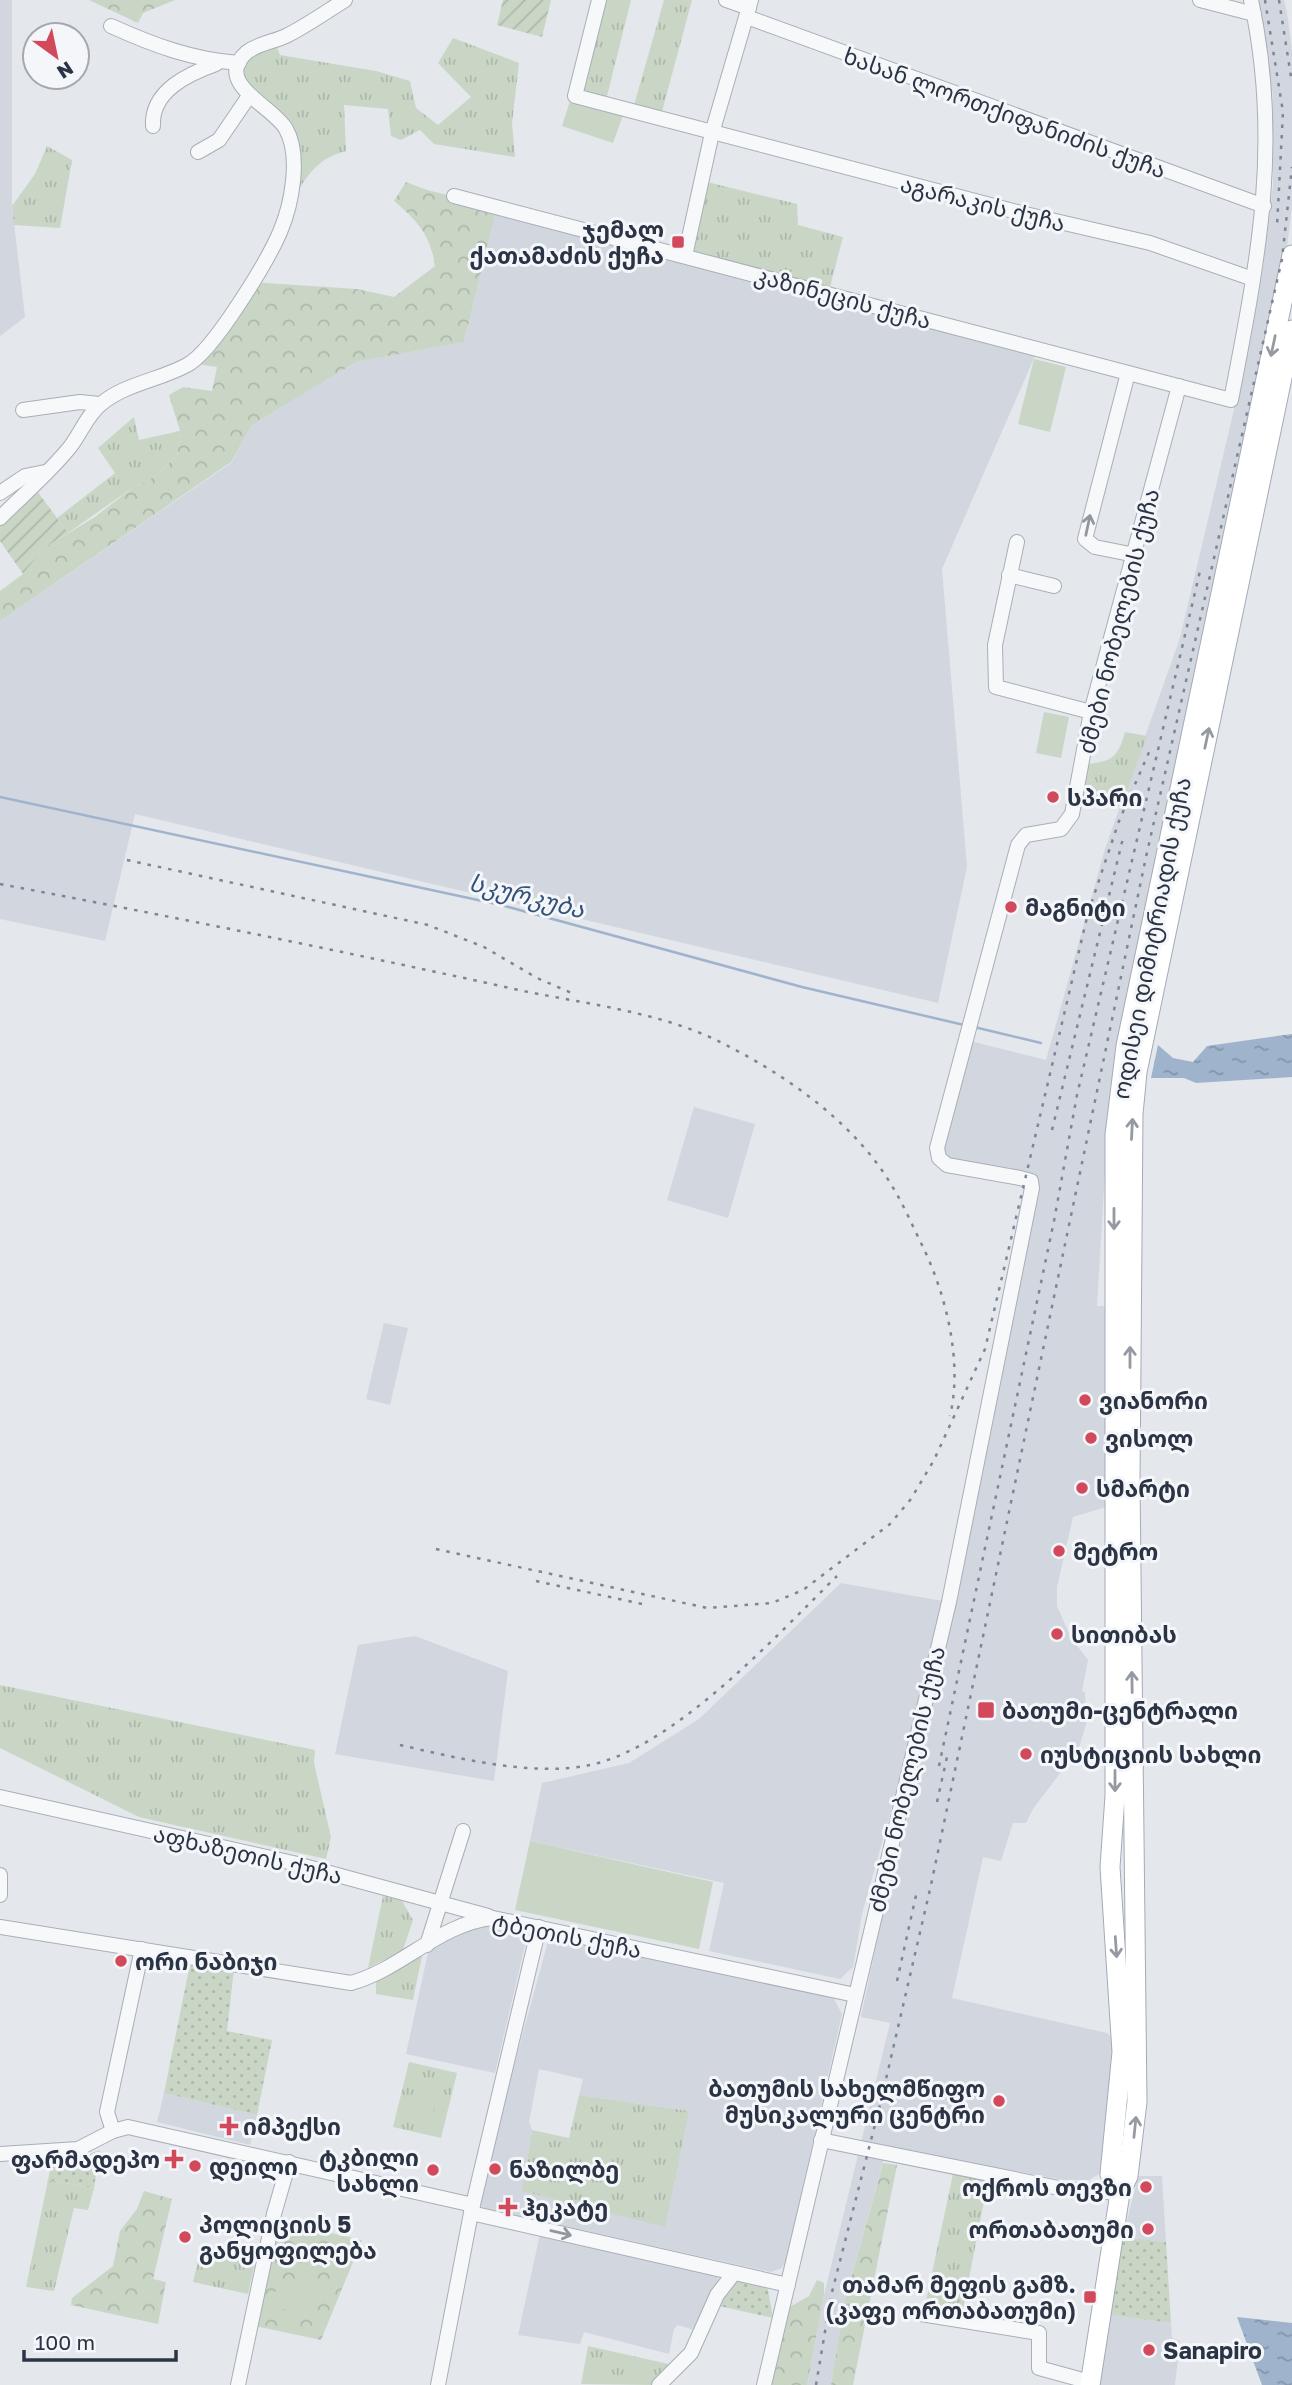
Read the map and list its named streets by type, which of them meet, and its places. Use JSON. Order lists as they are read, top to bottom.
{
  "streets": {
    "main road": ["ოდისეი დიმიტრიადის ქუჩა"],
    "street": [
      "ხასან ლორთქიფანიძის ქუჩა",
      "აგარაკის ქუჩა",
      "კაზინეცის ქუჩა",
      "ძმები ნობელების ქუჩა",
      "აფხაზეთის ქუჩა",
      "ტბეთის ქუჩა"
    ]
  },
  "crossings": [
    ["აგარაკის ქუჩა", "კაზინეცის ქუჩა"],
    ["კაზინეცის ქუჩა", "ძმები ნობელების ქუჩა"],
    ["ძმები ნობელების ქუჩა", "ტბეთის ქუჩა"],
    ["აფხაზეთის ქუჩა", "ტბეთის ქუჩა"]
  ],
  "water": ["სკურკუბა"],
  "places": {
    "transit": ["ჯემალ ქათამაძის ქუჩა", "ბათუმი-ცენტრალი", "თამარ მეფის გამზ. (კაფე ორთაბათუმი)"],
    "other": [
      "სპარი",
      "მაგნიტი",
      "ვიანორი",
      "ვისოლ",
      "სმარტი",
      "მეტრო",
      "სითიბას",
      "იუსტიციის სახლი",
      "ორი ნაბიჯი",
      "ბათუმის სახელმწიფო მუსიკალური ცენტრი",
      "დეილი",
      "ნაზილბე",
      "ტკბილი სახლი",
      "ოქროს თევზი",
      "ორთაბათუმი",
      "პოლიციის 5 განყოფილება",
      "Sanapiro"
    ],
    "health": ["იმპექსი", "ფარმადეპო", "ჰეკატე"]
  },
  "scale_bar": "100 m",
  "north": "bottom right"
}
